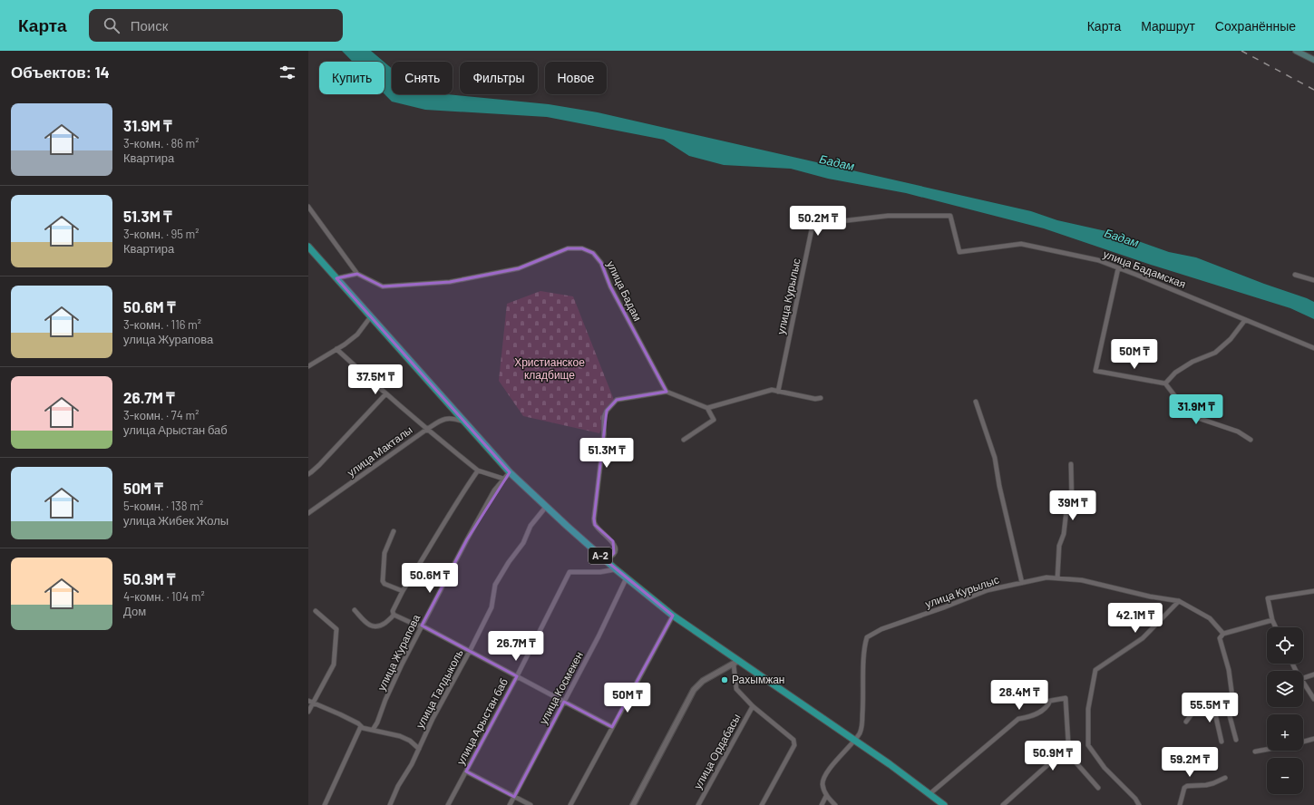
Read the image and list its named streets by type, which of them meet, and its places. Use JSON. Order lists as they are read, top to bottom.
{
  "streets": {
    "highway": ["A-2"],
    "street": [
      "улица Бадамская",
      "улица Бадам",
      "улица Курылыс",
      "улица Макталы",
      "улица Журапова",
      "улица Космекен",
      "улица Талдыколь",
      "улица Арыстан баб",
      "улица Ордабасы"
    ]
  },
  "crossings": [
    ["улица Бадамская", "улица Курылыс"],
    ["улица Курылыс", "A-2"],
    ["улица Макталы", "A-2"],
    ["A-2", "улица Журапова"],
    ["A-2", "улица Космекен"],
    ["A-2", "улица Талдыколь"],
    ["A-2", "улица Арыстан баб"]
  ],
  "water": ["Бадам"],
  "parks": ["Христианское кладбище"],
  "places": ["Рахымжан"],
  "page": {
    "header": "Карта",
    "search": "Поиск",
    "nav": ["Карта", "Маршрут", "Сохранённые"],
    "heading": "Объектов: 14",
    "chip": [
      "Купить",
      "Снять",
      "Фильтры",
      "Новое"
    ],
    "list": [
      {
        "name": "31.9M ₸",
        "note": "3-комн. · 86 m² · Квартира"
      },
      {
        "name": "51.3M ₸",
        "note": "3-комн. · 95 m² · Квартира"
      },
      {
        "name": "50.6M ₸",
        "note": "3-комн. · 116 m² · улица Журапова"
      },
      {
        "name": "26.7M ₸",
        "note": "3-комн. · 74 m² · улица Арыстан баб"
      },
      {
        "name": "50M ₸",
        "note": "5-комн. · 138 m² · улица Жибек Жолы"
      },
      {
        "name": "50.9M ₸",
        "note": "4-комн. · 104 m² · Дом"
      }
    ],
    "price": [
      "50.2M ₸",
      "50M ₸",
      "37.5M ₸",
      "31.9M ₸",
      "51.3M ₸",
      "39M ₸",
      "50.6M ₸",
      "42.1M ₸",
      "26.7M ₸",
      "28.4M ₸",
      "50M ₸",
      "55.5M ₸",
      "50.9M ₸",
      "59.2M ₸"
    ],
    "map_buttons": ["+", "−"]
  }
}
